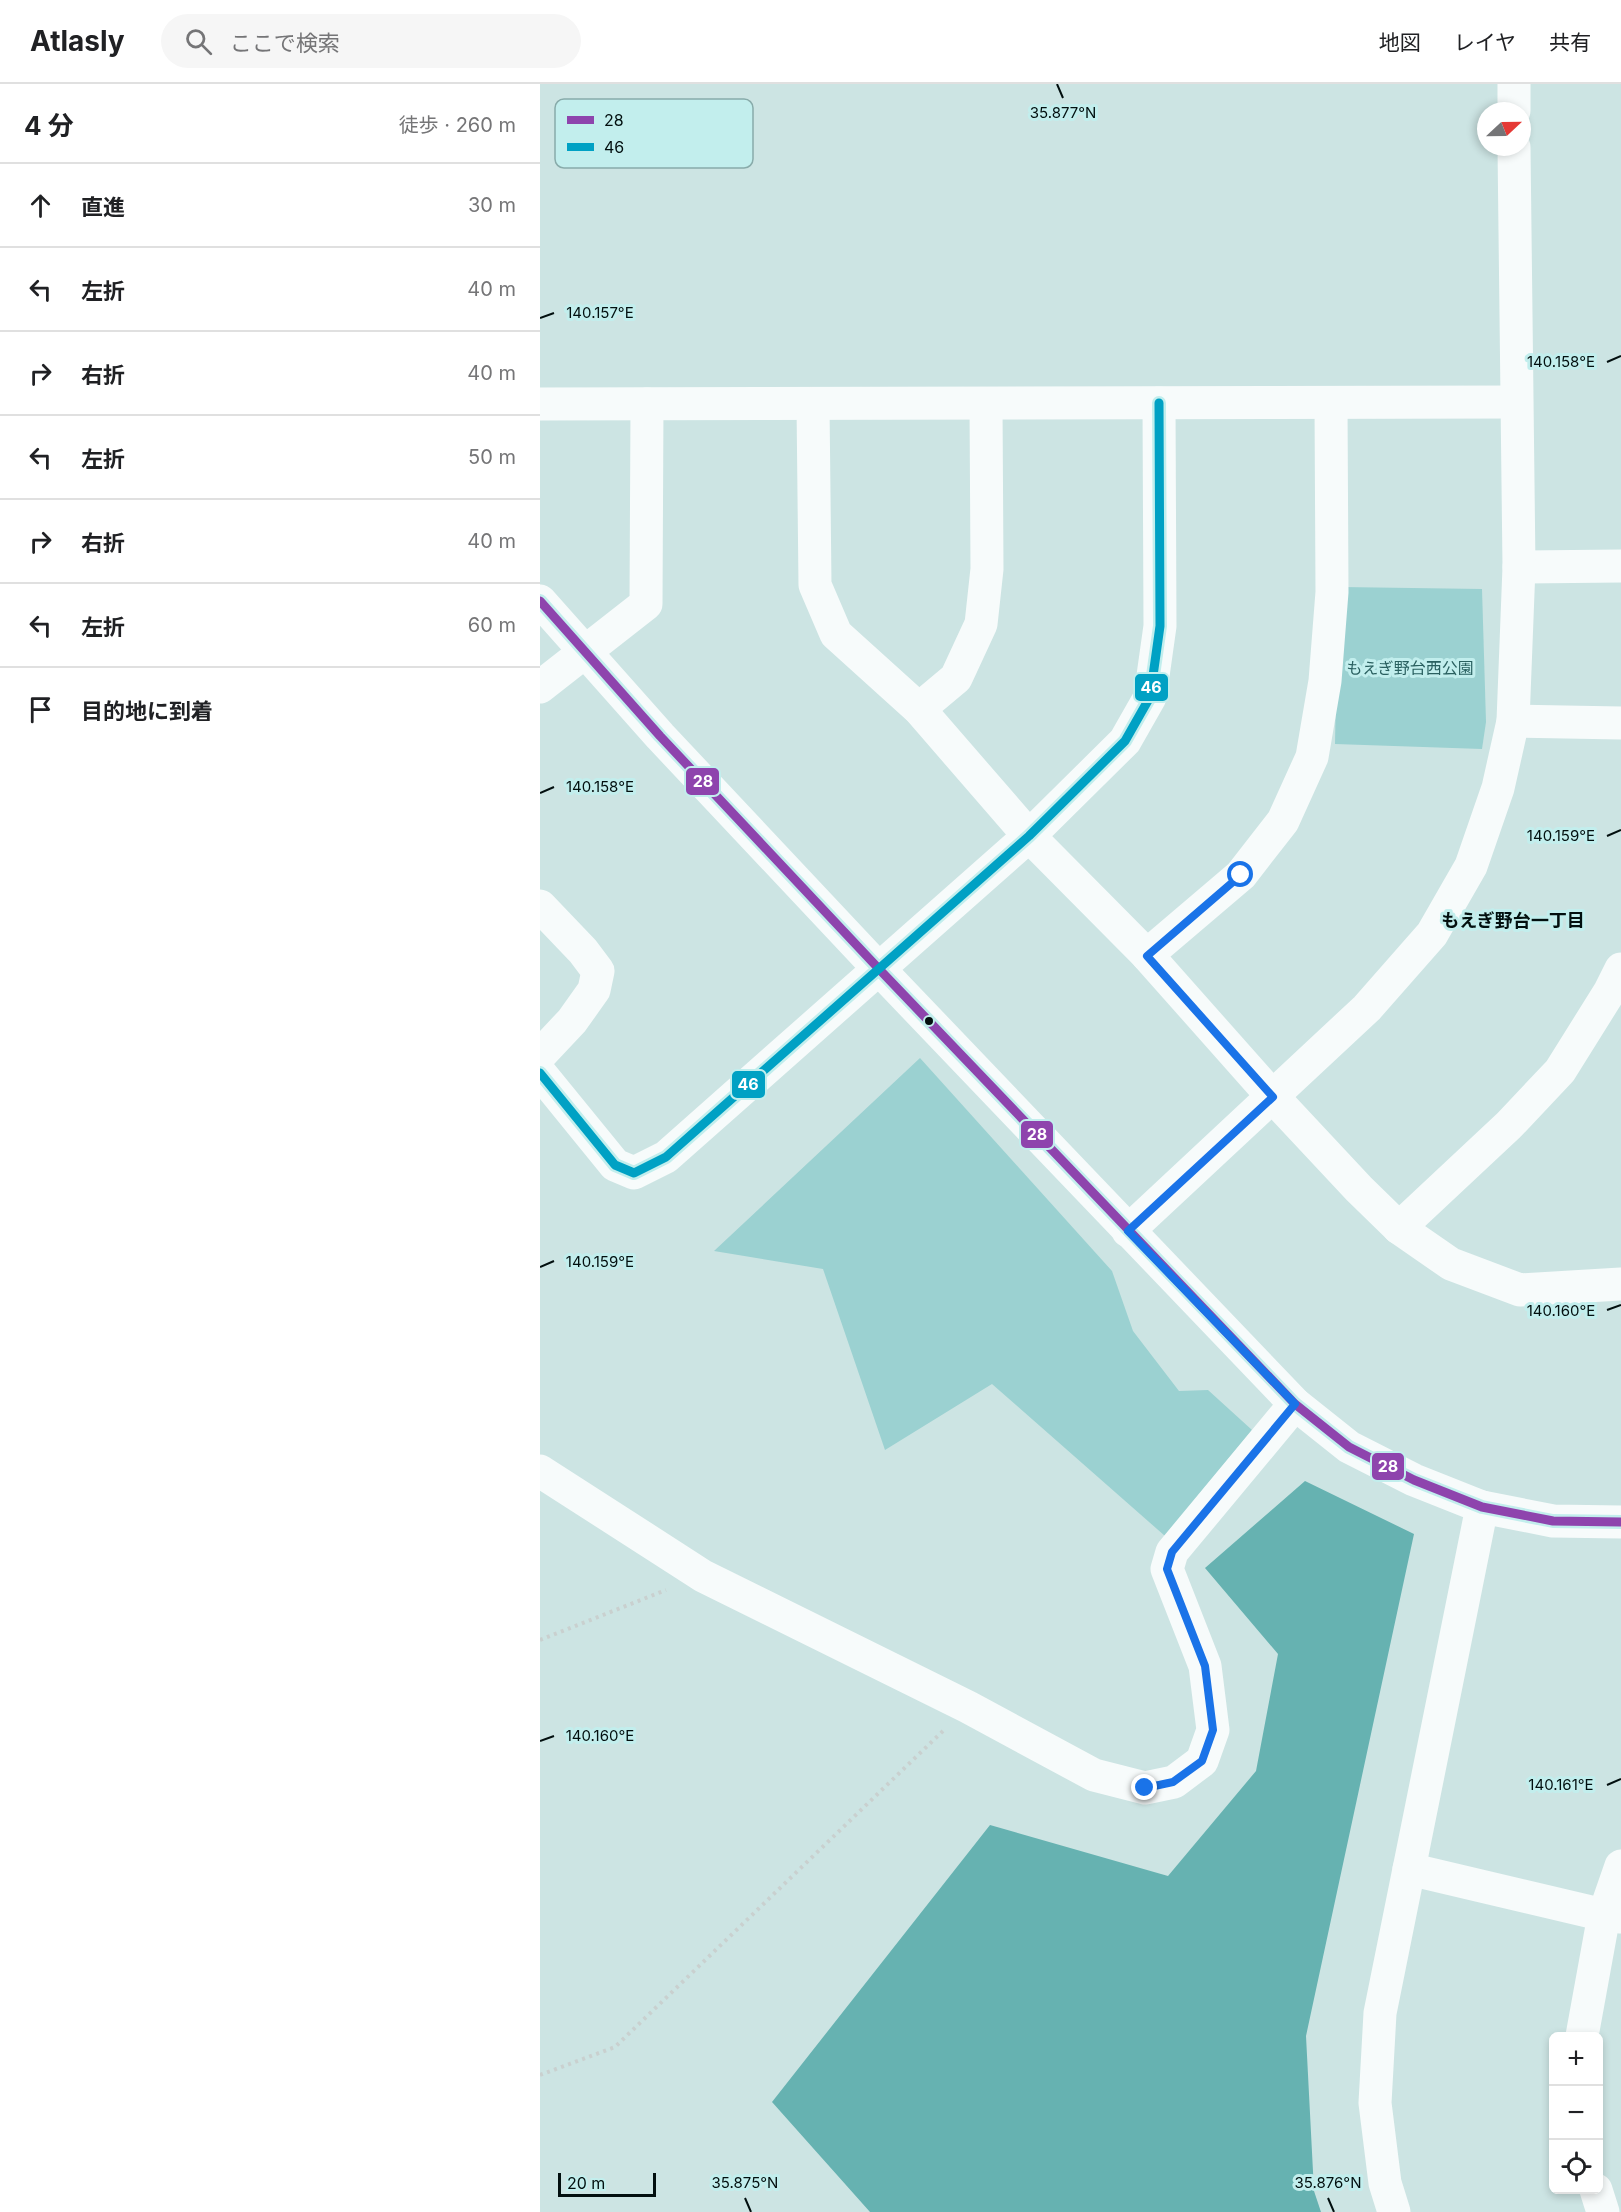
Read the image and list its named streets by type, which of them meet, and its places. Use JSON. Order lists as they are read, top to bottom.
{
  "districts": ["もえぎ野台一丁目"],
  "parks": ["もえぎ野台西公園"],
  "lines": ["transit line 46", "transit line 28"],
  "legend": ["28", "46"],
  "scale_bar": "20 m",
  "north": "right",
  "page": {
    "header": "Atlasly",
    "search": "ここで検索",
    "nav": ["地図", "レイヤ", "共有"],
    "heading": ["4 分", "徒歩 · 260 m"],
    "list": [
      ["直進", "30 m"],
      ["左折", "40 m"],
      ["右折", "40 m"],
      ["左折", "50 m"],
      ["右折", "40 m"],
      ["左折", "60 m"],
      "目的地に到着"
    ],
    "map_buttons": ["+", "−"],
    "scale": "20 m"
  },
  "coordinates": [
    "35.877°N",
    "140.157°E",
    "140.158°E",
    "140.159°E",
    "140.160°E",
    "140.161°E",
    "35.875°N",
    "35.876°N"
  ]
}
